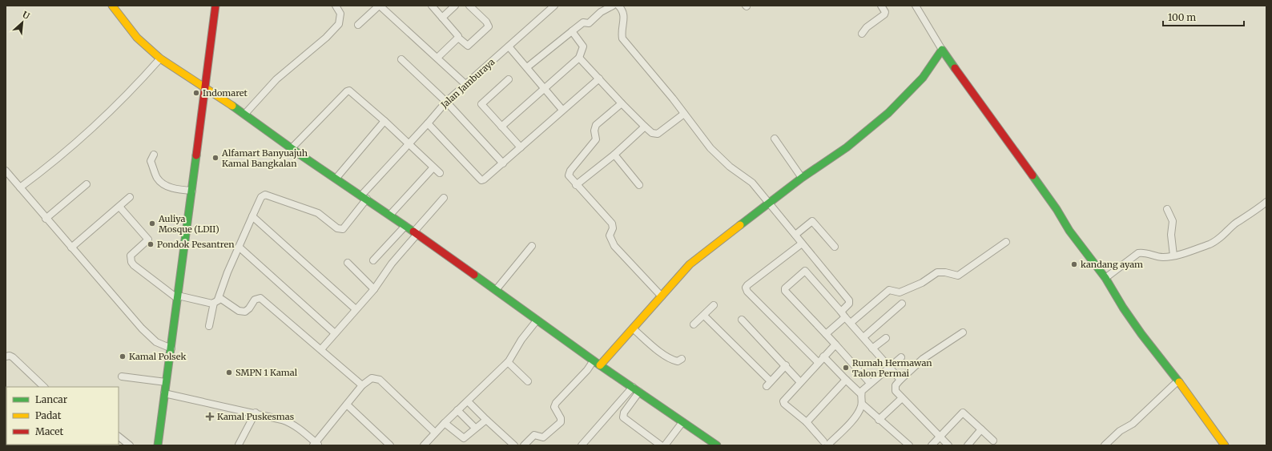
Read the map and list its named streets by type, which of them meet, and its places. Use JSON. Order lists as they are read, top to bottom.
{
  "streets": {
    "street": ["Jalan Jamburaya"]
  },
  "places": {
    "other": [
      "Indomaret",
      "Alfamart Banyuajuh Kamal Bangkalan",
      "Auliya Mosque (LDII)",
      "Pondok Pesantren",
      "kandang ayam",
      "Kamal Polsek",
      "Rumah Hermawan Talon Permai",
      "SMPN 1 Kamal"
    ],
    "health": ["Kamal Puskesmas"]
  },
  "legend": ["Lancar", "Padat", "Macet"],
  "scale_bar": "100 m",
  "north": "top right"
}
